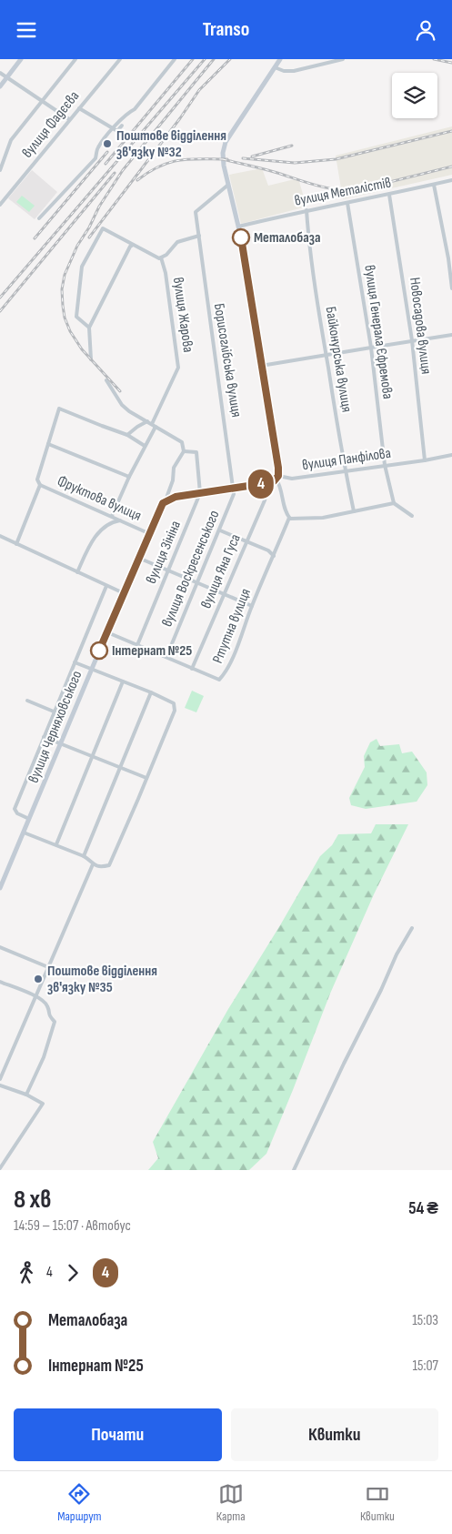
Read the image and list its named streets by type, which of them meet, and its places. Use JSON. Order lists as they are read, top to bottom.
{
  "streets": {
    "main road": ["вулиця Панфілова", "вулиця Черняховського"],
    "street": [
      "вулиця Фадєєва",
      "вулиця Металістів",
      "вулиця Жарова",
      "Новосадова вулиця",
      "вулиця Генерала Єфремова",
      "Байконурська вулиця",
      "Борисоглібська вулиця",
      "Фруктова вулиця",
      "вулиця Зініна",
      "вулиця Воскресенського",
      "вулиця Яна Гуса",
      "Ртутна вулиця"
    ]
  },
  "crossings": [
    ["вулиця Металістів", "Новосадова вулиця"],
    ["вулиця Металістів", "вулиця Генерала Єфремова"],
    ["вулиця Металістів", "Байконурська вулиця"],
    ["Новосадова вулиця", "вулиця Панфілова"],
    ["вулиця Генерала Єфремова", "вулиця Панфілова"],
    ["Байконурська вулиця", "вулиця Панфілова"],
    ["Борисоглібська вулиця", "вулиця Панфілова"],
    ["Борисоглібська вулиця", "вулиця Воскресенського"],
    ["вулиця Панфілова", "вулиця Зініна"],
    ["вулиця Панфілова", "вулиця Воскресенського"],
    ["вулиця Панфілова", "вулиця Яна Гуса"],
    ["вулиця Панфілова", "вулиця Черняховського"],
    ["Фруктова вулиця", "вулиця Черняховського"],
    ["вулиця Зініна", "Ртутна вулиця"],
    ["вулиця Воскресенського", "Ртутна вулиця"],
    ["вулиця Яна Гуса", "Ртутна вулиця"],
    ["Ртутна вулиця", "вулиця Черняховського"]
  ],
  "places": [
    "Поштове відділення зв'язку №32",
    "Металобаза",
    "Інтернат №25",
    "Поштове відділення зв'язку №35"
  ],
  "lines": ["bus line 4"],
  "page": {
    "header": "Transo",
    "on_map": "4",
    "heading": ["8 хв", "14:59 – 15:07 · Автобус", "54 ₴"],
    "legs": ["4", "4"],
    "list": [
      {
        "name": "Металобаза",
        "value": "15:03"
      },
      {
        "name": "Інтернат №25",
        "value": "15:07"
      }
    ],
    "buttons": ["Почати", "Квитки"],
    "tabs": ["Маршрут", "Карта", "Квитки"]
  }
}
